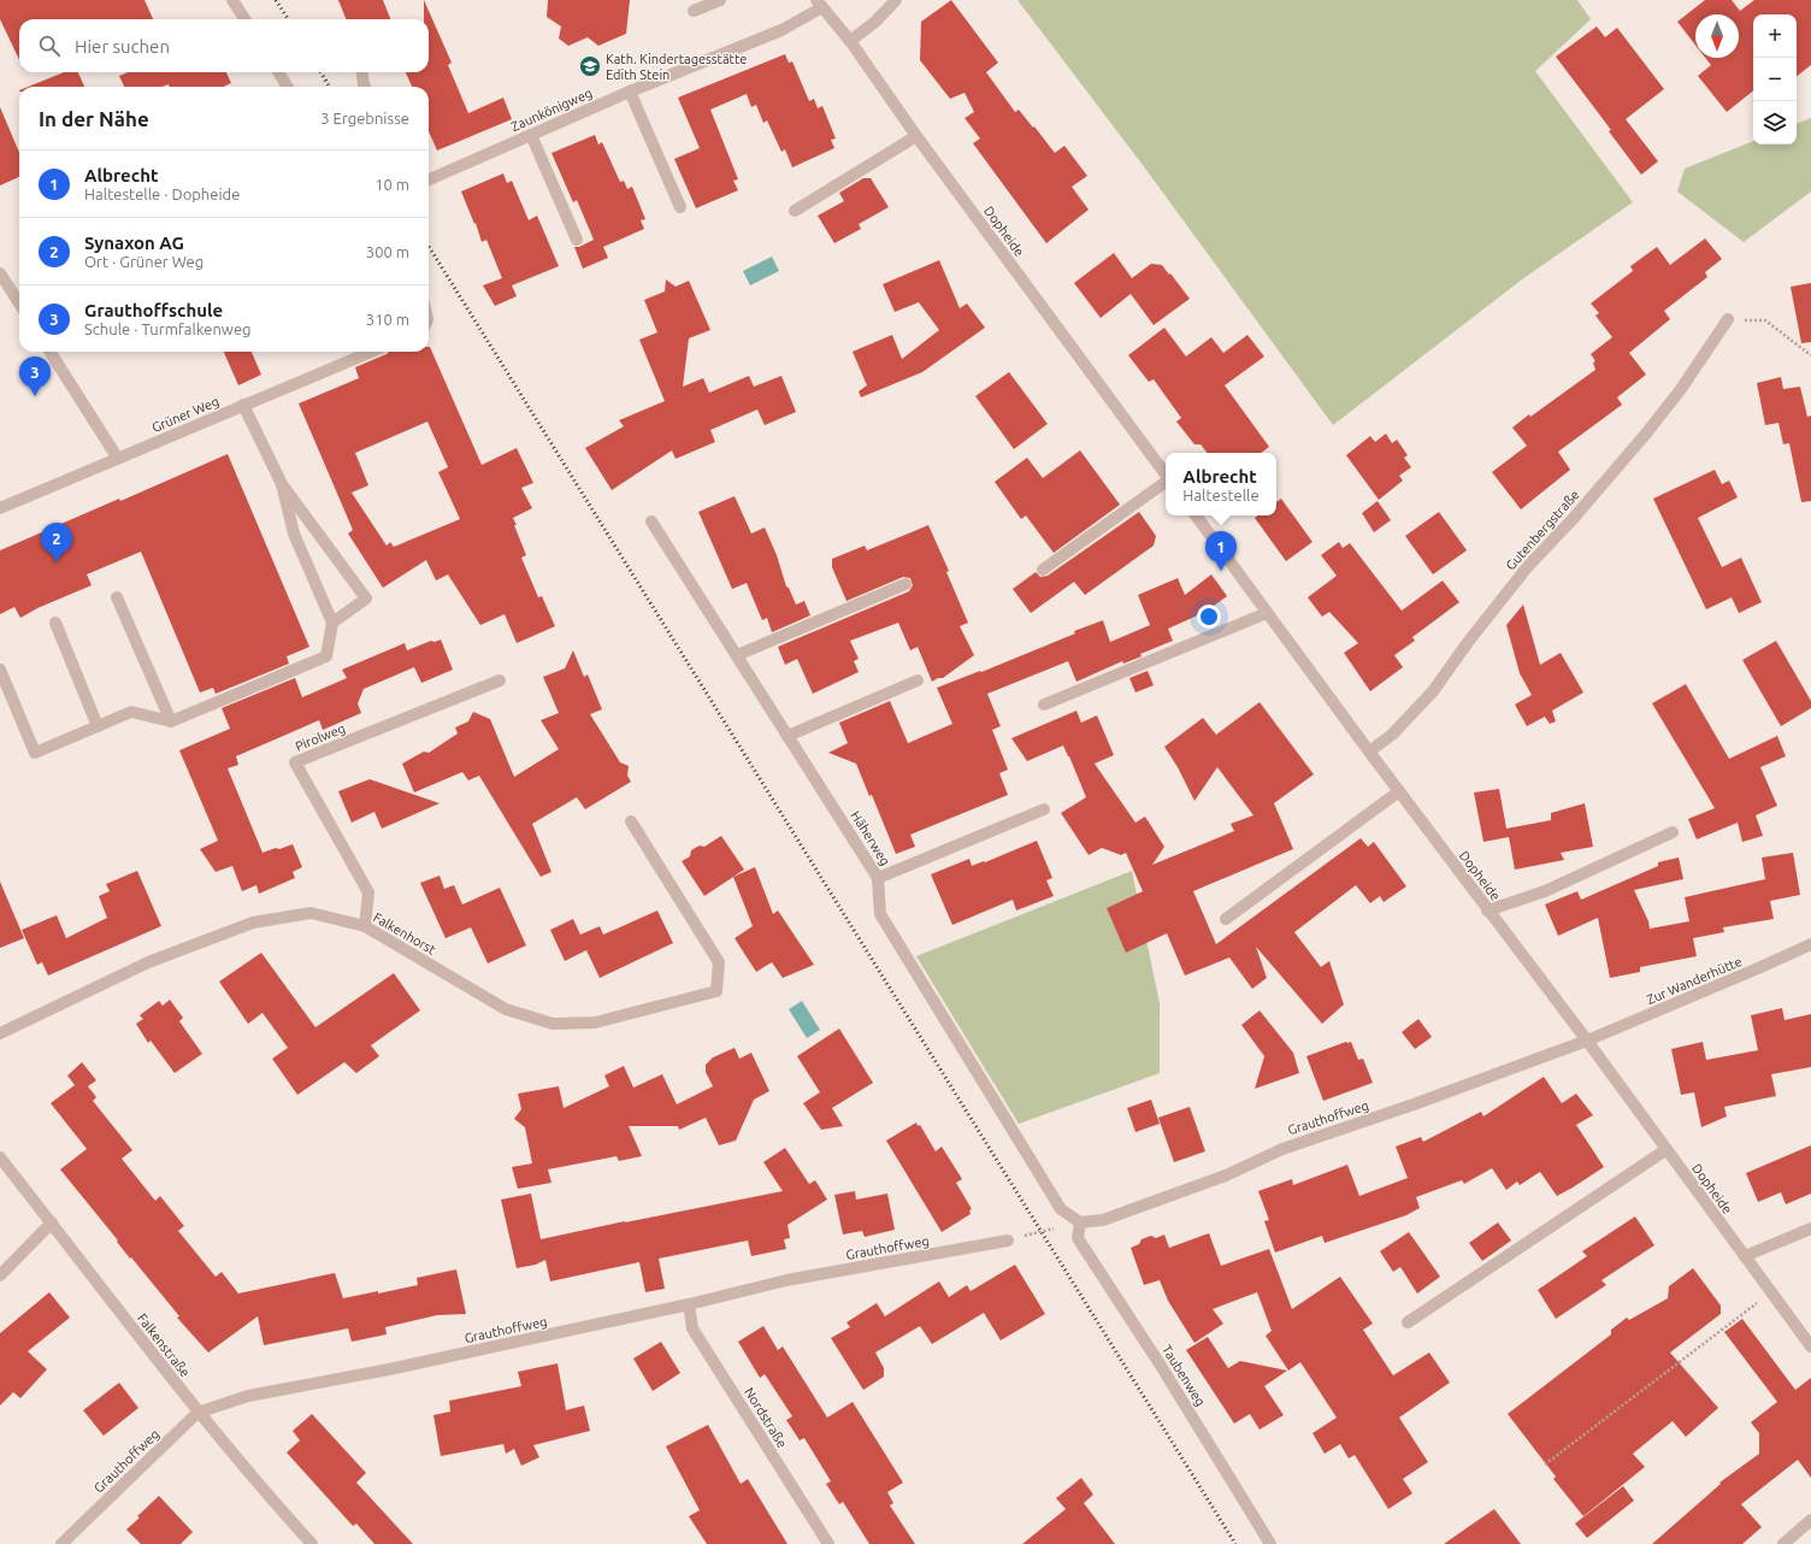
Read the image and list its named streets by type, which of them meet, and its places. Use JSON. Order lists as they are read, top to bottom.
{
  "streets": {
    "street": [
      "Zaunkönigweg",
      "Dopheide",
      "Grüner Weg",
      "Gutenbergstraße",
      "Pirolweg",
      "Häherweg",
      "Falkenhorst",
      "Zur Wanderhütte",
      "Grauthoffweg",
      "Falkenstraße",
      "Taubenweg",
      "Nordstraße"
    ]
  },
  "crossings": [
    ["Zaunkönigweg", "Dopheide"],
    ["Dopheide", "Gutenbergstraße"],
    ["Dopheide", "Zur Wanderhütte"],
    ["Dopheide", "Grauthoffweg"],
    ["Pirolweg", "Falkenhorst"],
    ["Häherweg", "Grauthoffweg"],
    ["Häherweg", "Taubenweg"],
    ["Zur Wanderhütte", "Grauthoffweg"],
    ["Grauthoffweg", "Falkenstraße"],
    ["Grauthoffweg", "Taubenweg"],
    ["Grauthoffweg", "Nordstraße"]
  ],
  "places": {
    "school or university": ["Kath. Kindertagesstätte Edith Stein"]
  },
  "north": "bottom",
  "page": {
    "map_buttons": ["+", "−"],
    "search": "Hier suchen",
    "heading": ["In der Nähe", "3 Ergebnisse"],
    "list": [
      {
        "mark": "1",
        "name": "Albrecht",
        "note": "Haltestelle · Dopheide",
        "value": "10 m"
      },
      {
        "mark": "2",
        "name": "Synaxon AG",
        "note": "Ort · Grüner Weg",
        "value": "300 m"
      },
      {
        "mark": "3",
        "name": "Grauthoffschule",
        "note": "Schule · Turmfalkenweg",
        "value": "310 m"
      }
    ],
    "pins": ["3", "2", "1"],
    "popup": ["Albrecht", "Haltestelle"]
  }
}
